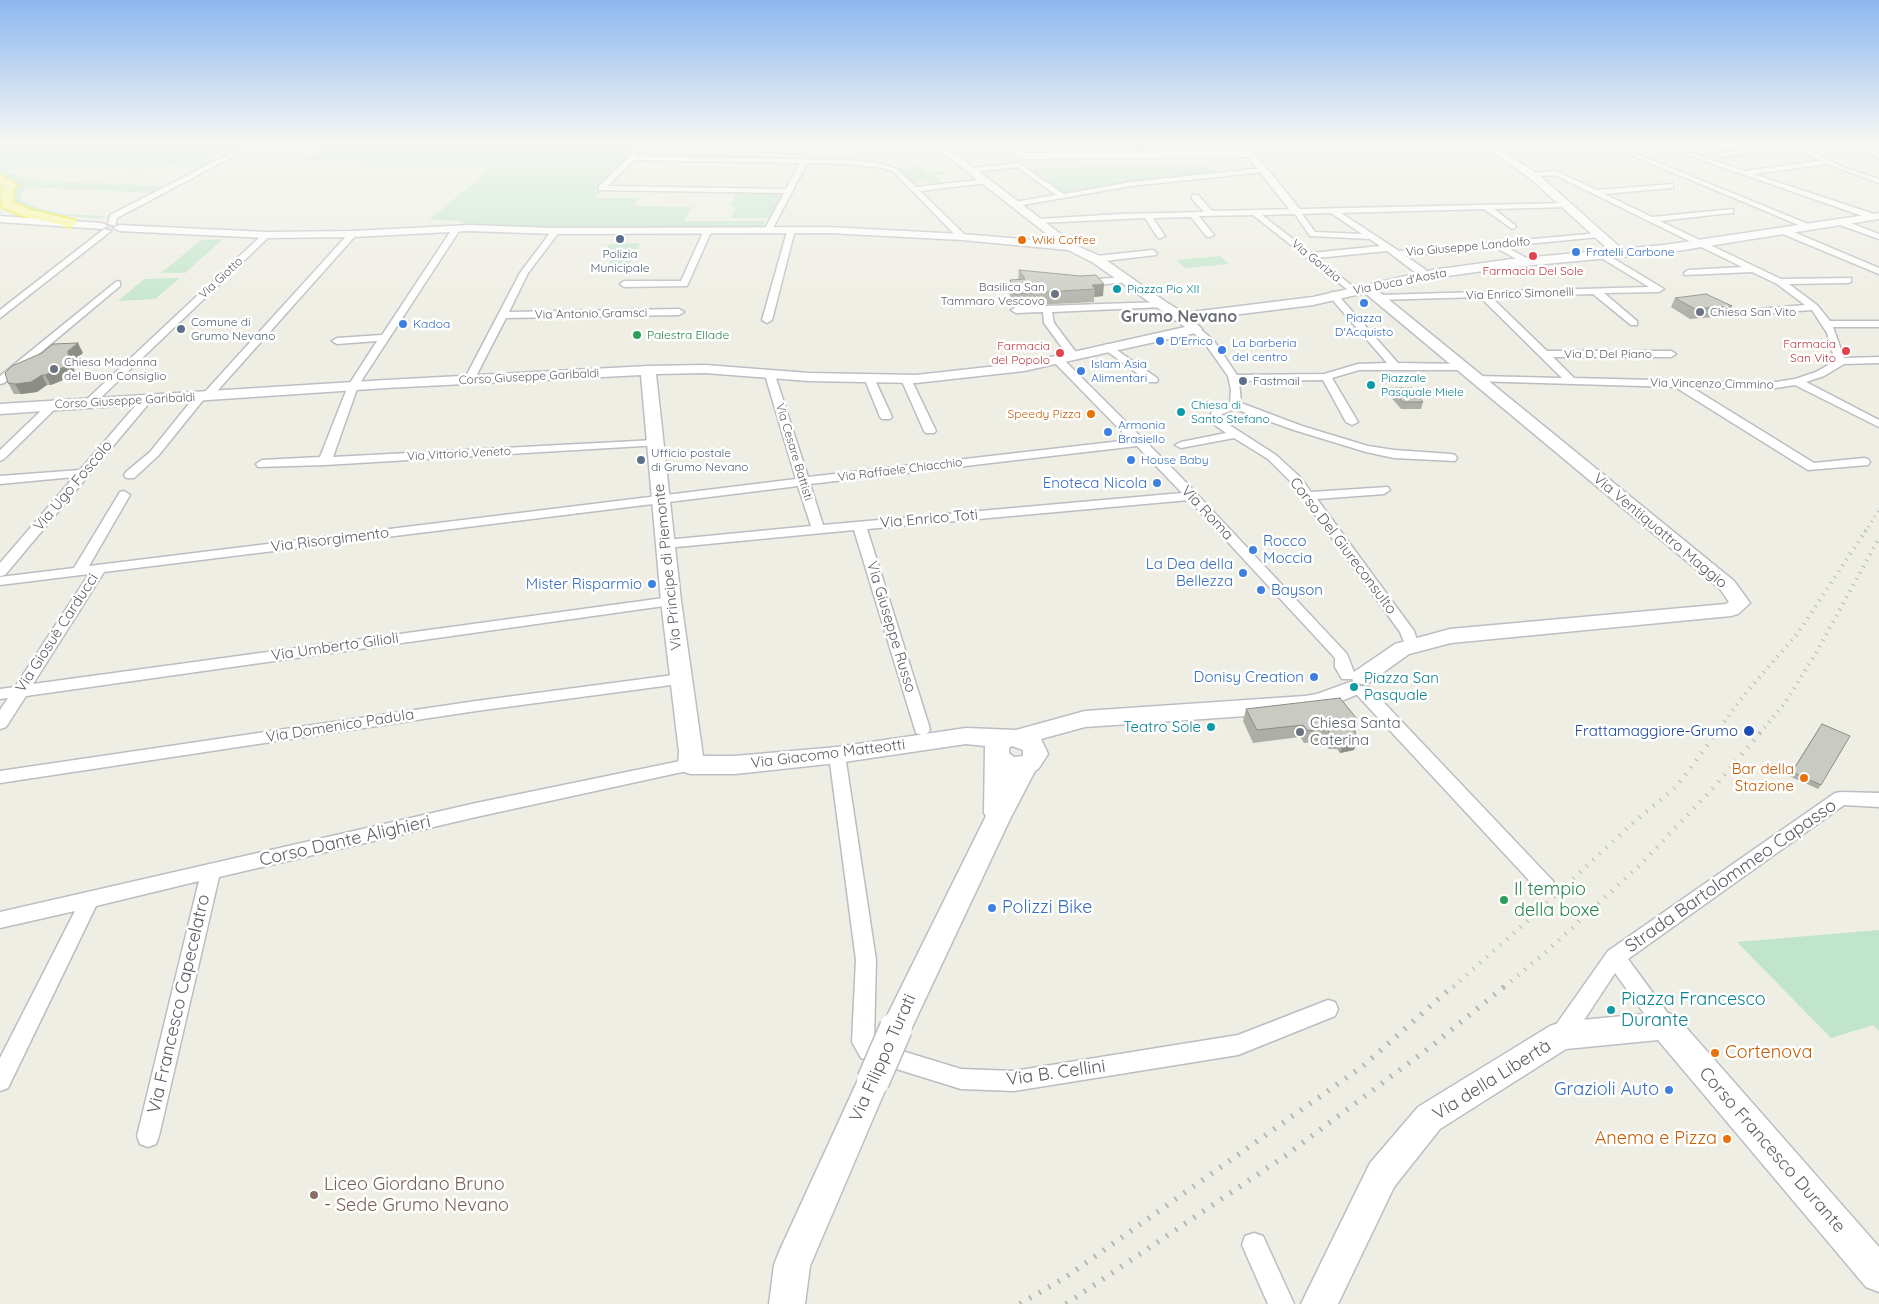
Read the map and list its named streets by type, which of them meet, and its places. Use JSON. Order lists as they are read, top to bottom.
{
  "streets": {
    "street": [
      "Via Giuseppe Landolfo",
      "Via Gorizia",
      "Via Giotto",
      "Via Duca d'Aosta",
      "Via Enrico Simonelli",
      "Via Antonio Gramsci",
      "Via D. Del Piano",
      "Corso Giuseppe Garibaldi",
      "Via Vincenzo Cimmino",
      "Via Cesare Battisti",
      "Via Vittorio Veneto",
      "Via Raffaele Chiacchio",
      "Via Ugo Foscolo",
      "Via Roma",
      "Via Enrico Toti",
      "Via Ventiquattro Maggio",
      "Via Risorgimento",
      "Corso Del Giureconsulto",
      "Via Principe di Piemonte",
      "Via Giuseppe Russo",
      "Via Giosuè Carducci",
      "Via Umberto Gilioli",
      "Via Domenico Padula",
      "Via Giacomo Matteotti",
      "Corso Dante Alighieri",
      "Strada Bartolommeo Capasso",
      "Via Francesco Capecelatro",
      "Via Filippo Turati",
      "Via B. Cellini",
      "Via della Libertà",
      "Corso Francesco Durante"
    ]
  },
  "crossings": [
    ["Via Gorizia", "Via Duca d'Aosta"],
    ["Via Giotto", "Corso Giuseppe Garibaldi"],
    ["Via Duca d'Aosta", "Via Enrico Simonelli"],
    ["Via Duca d'Aosta", "Corso Giuseppe Garibaldi"],
    ["Via Duca d'Aosta", "Via Ventiquattro Maggio"],
    ["Via Enrico Simonelli", "Via Ventiquattro Maggio"],
    ["Corso Giuseppe Garibaldi", "Via Cesare Battisti"],
    ["Corso Giuseppe Garibaldi", "Via Ugo Foscolo"],
    ["Corso Giuseppe Garibaldi", "Via Roma"],
    ["Corso Giuseppe Garibaldi", "Via Principe di Piemonte"],
    ["Via Vincenzo Cimmino", "Via Ventiquattro Maggio"],
    ["Via Cesare Battisti", "Via Raffaele Chiacchio"],
    ["Via Cesare Battisti", "Via Enrico Toti"],
    ["Via Vittorio Veneto", "Via Principe di Piemonte"],
    ["Via Raffaele Chiacchio", "Via Roma"],
    ["Via Raffaele Chiacchio", "Via Risorgimento"],
    ["Via Raffaele Chiacchio", "Via Principe di Piemonte"],
    ["Via Roma", "Via Enrico Toti"],
    ["Via Roma", "Via Ventiquattro Maggio"],
    ["Via Enrico Toti", "Via Principe di Piemonte"],
    ["Via Enrico Toti", "Via Giuseppe Russo"],
    ["Via Ventiquattro Maggio", "Corso Del Giureconsulto"],
    ["Via Risorgimento", "Via Principe di Piemonte"],
    ["Via Risorgimento", "Via Giosuè Carducci"],
    ["Via Principe di Piemonte", "Via Umberto Gilioli"],
    ["Via Principe di Piemonte", "Via Domenico Padula"],
    ["Via Principe di Piemonte", "Via Giacomo Matteotti"],
    ["Via Principe di Piemonte", "Corso Dante Alighieri"],
    ["Via Giosuè Carducci", "Via Umberto Gilioli"],
    ["Via Giacomo Matteotti", "Corso Dante Alighieri"],
    ["Via Giacomo Matteotti", "Via Filippo Turati"],
    ["Via Giacomo Matteotti", "Via B. Cellini"],
    ["Corso Dante Alighieri", "Via Francesco Capecelatro"]
  ],
  "districts": ["Grumo Nevano"],
  "places": [
    "Polizia Municipale",
    "Wiki Coffee",
    "Fratelli Carbone",
    "Farmacia Del Sole",
    "Piazza Pio XII",
    "Basilica San Tammaro Vescovo",
    "Piazza D'Acquisto",
    "Chiesa San Vito",
    "Kadoa",
    "Comune di Grumo Nevano",
    "Palestra Ellade",
    "D'Errico",
    "La barberia del centro",
    "Farmacia San Vito",
    "Farmacia del Popolo",
    "Chiesa Madonna del Buon Consiglio",
    "Islam Asia Alimentari",
    "Fastmail",
    "Piazzale Pasquale Miele",
    "Chiesa di Santo Stefano",
    "Speedy Pizza",
    "Armonia Brasiello",
    "Ufficio postale di Grumo Nevano",
    "House Baby",
    "Enoteca Nicola",
    "Rocco Moccia",
    "La Dea della Bellezza",
    "Mister Risparmio",
    "Bayson",
    "Donisy Creation",
    "Piazza San Pasquale",
    "Teatro Sole",
    "Frattamaggiore-Grumo",
    "Chiesa Santa Caterina",
    "Bar della Stazione",
    "Il tempio della boxe",
    "Polizzi Bike",
    "Piazza Francesco Durante",
    "Cortenova",
    "Grazioli Auto",
    "Anema e Pizza",
    "Liceo Giordano Bruno - Sede Grumo Nevano"
  ]
}
